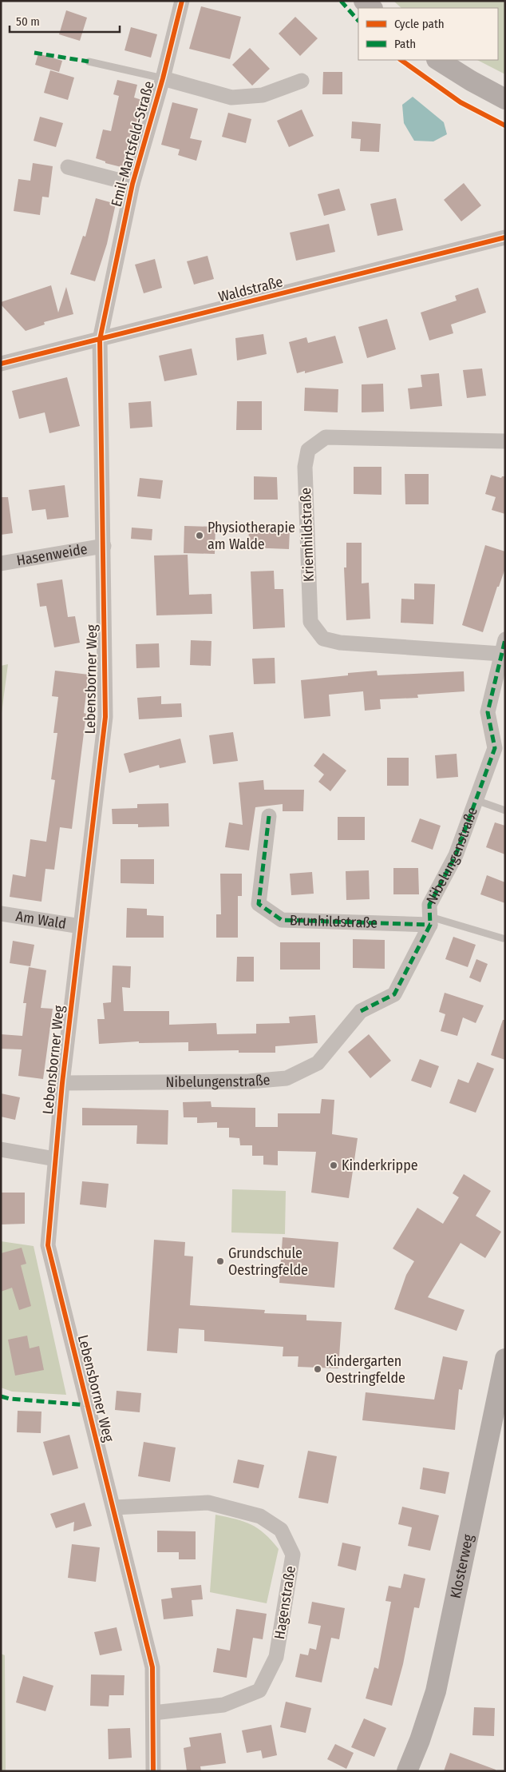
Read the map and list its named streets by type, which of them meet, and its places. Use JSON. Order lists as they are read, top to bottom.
{
  "streets": {
    "street": [
      "Emil-Martsfeld-Straße",
      "Waldstraße",
      "Kriemhildstraße",
      "Hasenweide",
      "Lebensborner Weg",
      "Nibelungenstraße",
      "Am Wald",
      "Brunhildstraße",
      "Klosterweg",
      "Hagenstraße"
    ]
  },
  "crossings": [
    ["Emil-Martsfeld-Straße", "Waldstraße"],
    ["Emil-Martsfeld-Straße", "Lebensborner Weg"],
    ["Waldstraße", "Lebensborner Weg"],
    ["Kriemhildstraße", "Nibelungenstraße"],
    ["Hasenweide", "Lebensborner Weg"],
    ["Lebensborner Weg", "Nibelungenstraße"],
    ["Lebensborner Weg", "Am Wald"],
    ["Lebensborner Weg", "Hagenstraße"],
    ["Nibelungenstraße", "Brunhildstraße"]
  ],
  "places": [
    "Physiotherapie am Walde",
    "Kinderkrippe",
    "Grundschule Oestringfelde",
    "Kindergarten Oestringfelde"
  ],
  "legend": ["Cycle path", "Path"],
  "scale_bar": "50 m"
}
